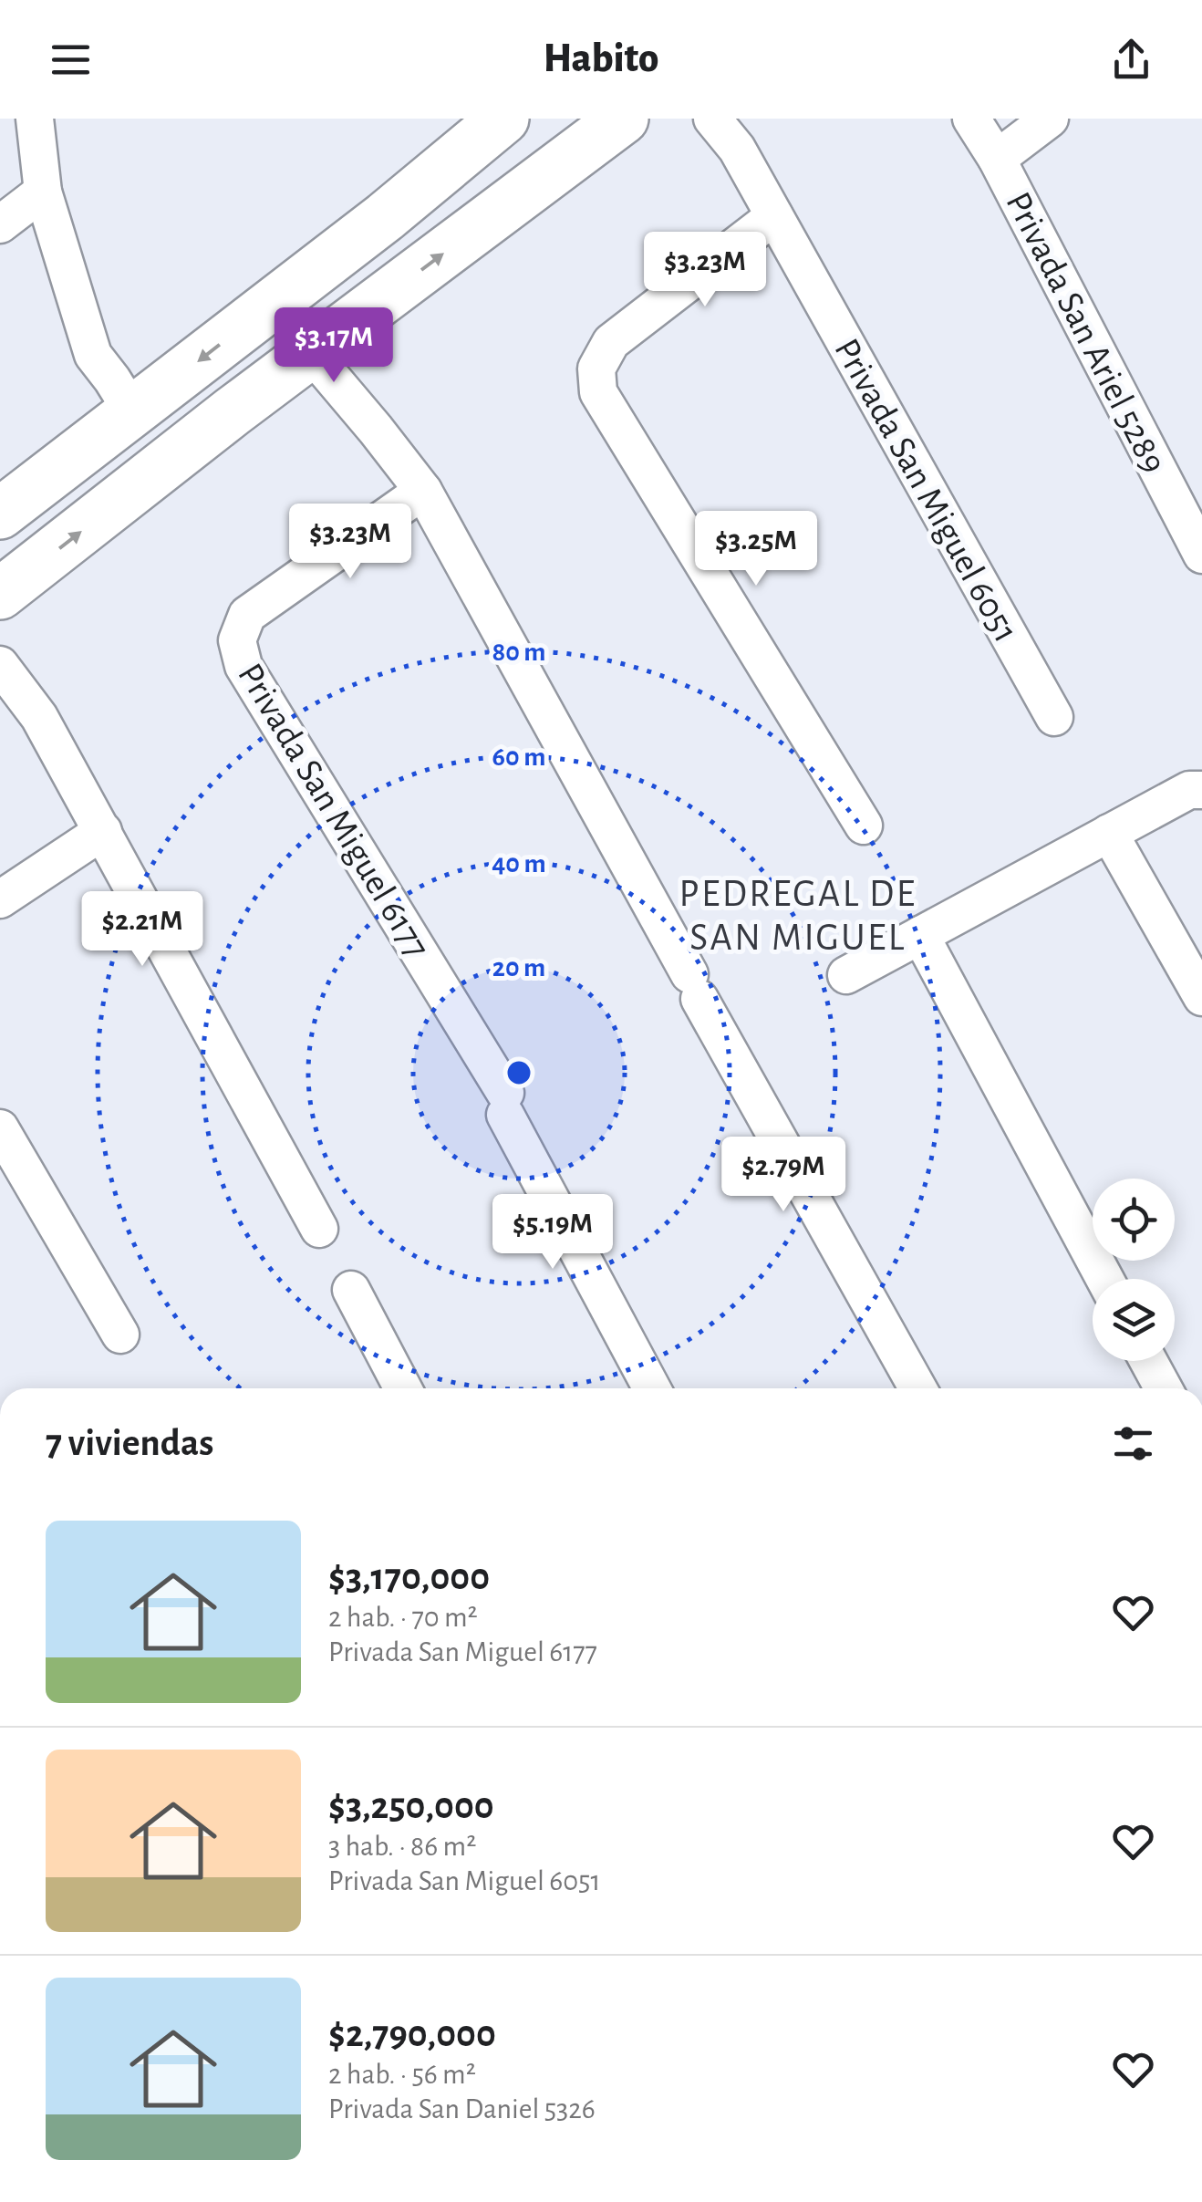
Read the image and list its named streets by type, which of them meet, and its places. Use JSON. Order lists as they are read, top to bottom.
{
  "streets": {
    "street": ["Privada San Ariel 5289", "Privada San Miguel 6051", "Privada San Miguel 6177"]
  },
  "districts": ["PEDREGAL DE SAN MIGUEL"],
  "page": {
    "header": "Habito",
    "price": [
      "$3.23M",
      "$3.17M",
      "$3.23M",
      "$3.25M",
      "$2.21M",
      "$2.79M",
      "$5.19M"
    ],
    "heading": "7 viviendas",
    "list": [
      {
        "name": "$3,170,000",
        "note": "2 hab. · 70 m² · Privada San Miguel 6177"
      },
      {
        "name": "$3,250,000",
        "note": "3 hab. · 86 m² · Privada San Miguel 6051"
      },
      {
        "name": "$2,790,000",
        "note": "2 hab. · 56 m² · Privada San Daniel 5326"
      }
    ]
  },
  "rings": [
    "80 m",
    "60 m",
    "40 m",
    "20 m"
  ]
}
